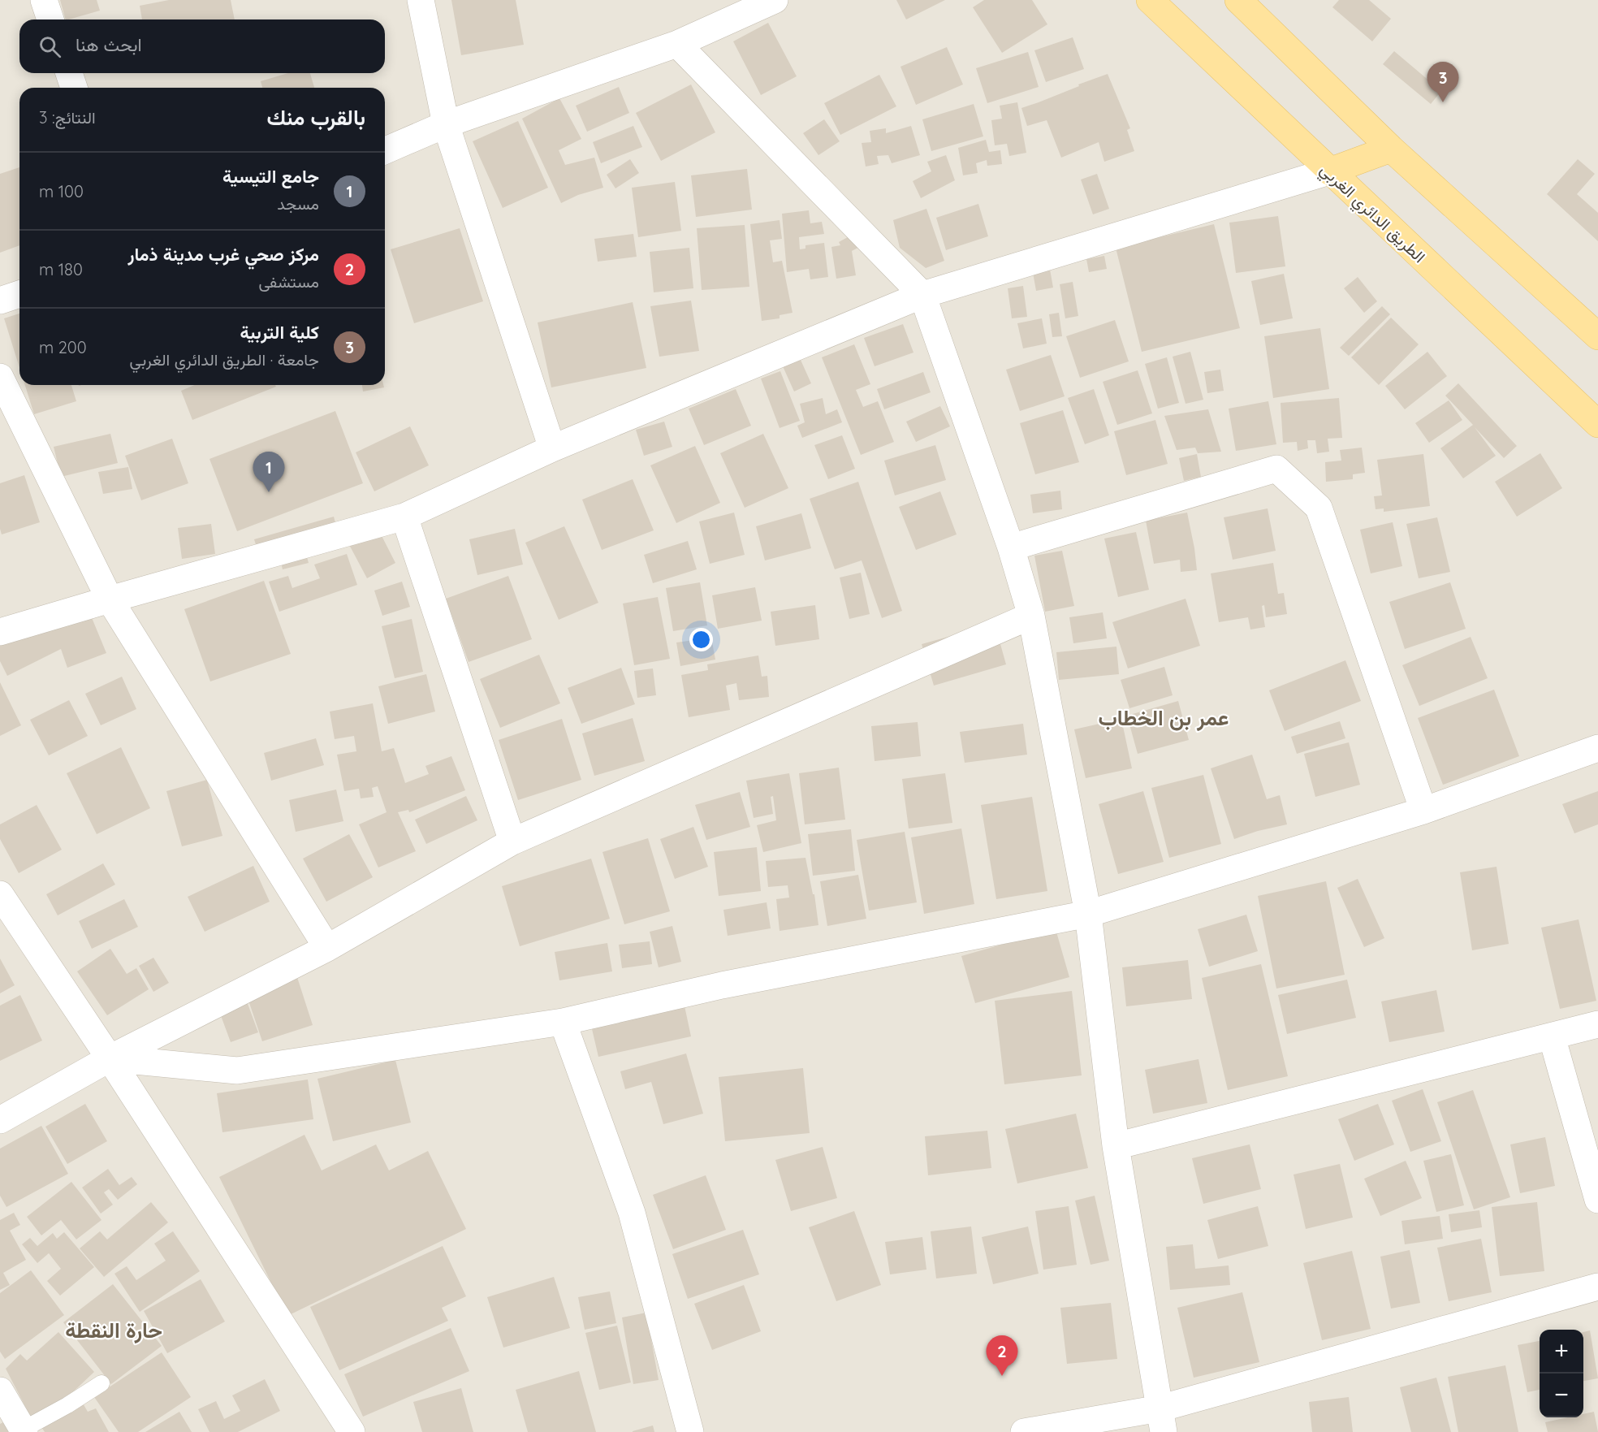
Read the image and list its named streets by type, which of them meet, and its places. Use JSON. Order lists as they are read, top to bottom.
{
  "streets": {
    "main road": ["الطريق الدائري الغربي"]
  },
  "districts": ["عمر بن الخطاب", "حارة النقطة"],
  "page": {
    "search": "ابحث هنا",
    "pins": ["3", "1", "2"],
    "heading": ["بالقرب منك", "النتائج: 3"],
    "list": [
      {
        "mark": "1",
        "name": "جامع التيسية",
        "note": "مسجد",
        "value": "100 m"
      },
      {
        "mark": "2",
        "name": "مركز صحي غرب مدينة ذمار",
        "note": "مستشفى",
        "value": "180 m"
      },
      {
        "mark": "3",
        "name": "كلية التربية",
        "note": "جامعة · الطريق الدائري الغربي",
        "value": "200 m"
      }
    ],
    "map_buttons": ["+", "−"]
  }
}
